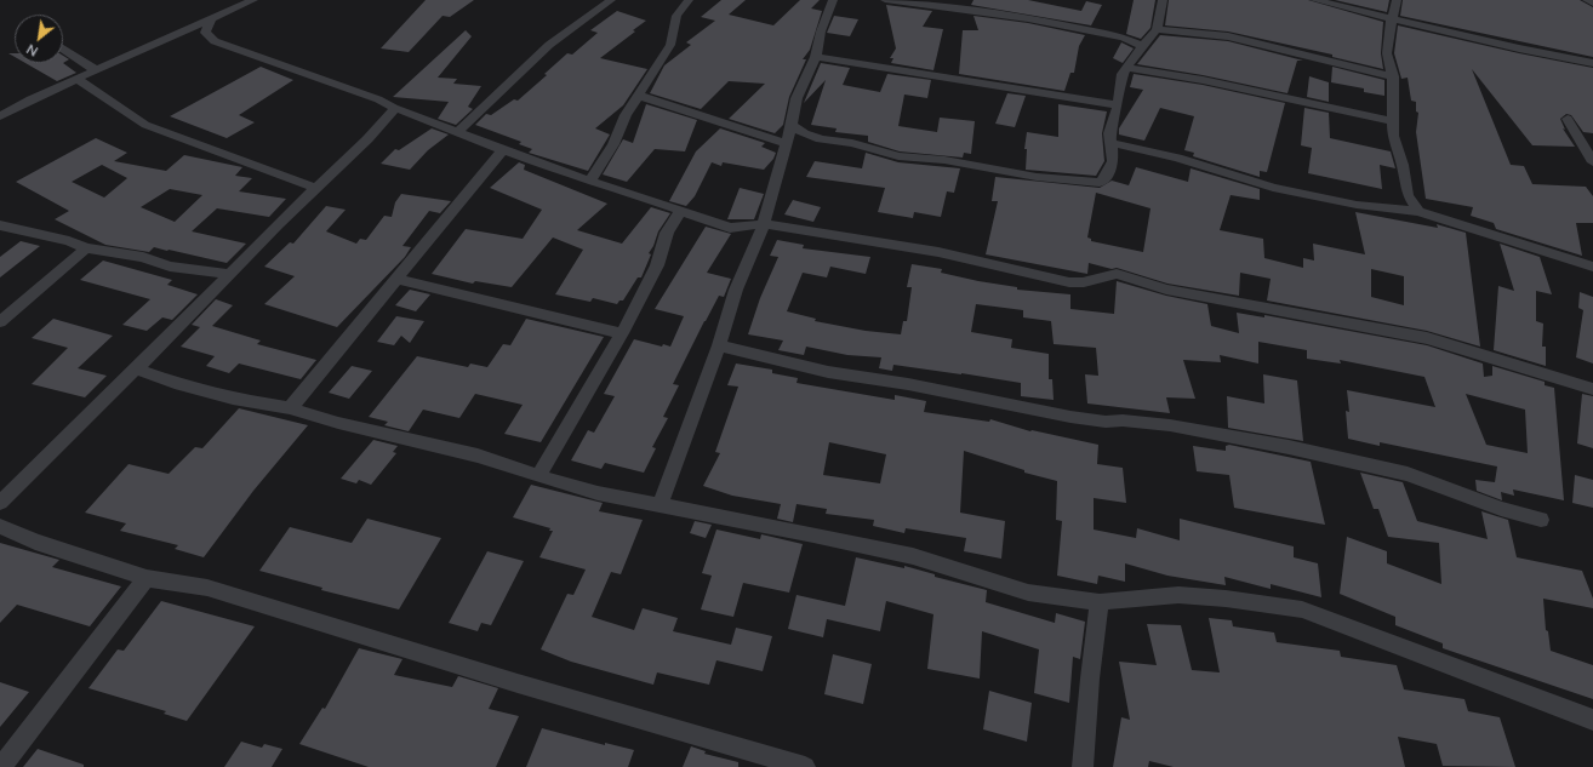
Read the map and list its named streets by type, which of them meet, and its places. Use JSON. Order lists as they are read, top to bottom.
{
  "north": "bottom left"
}
